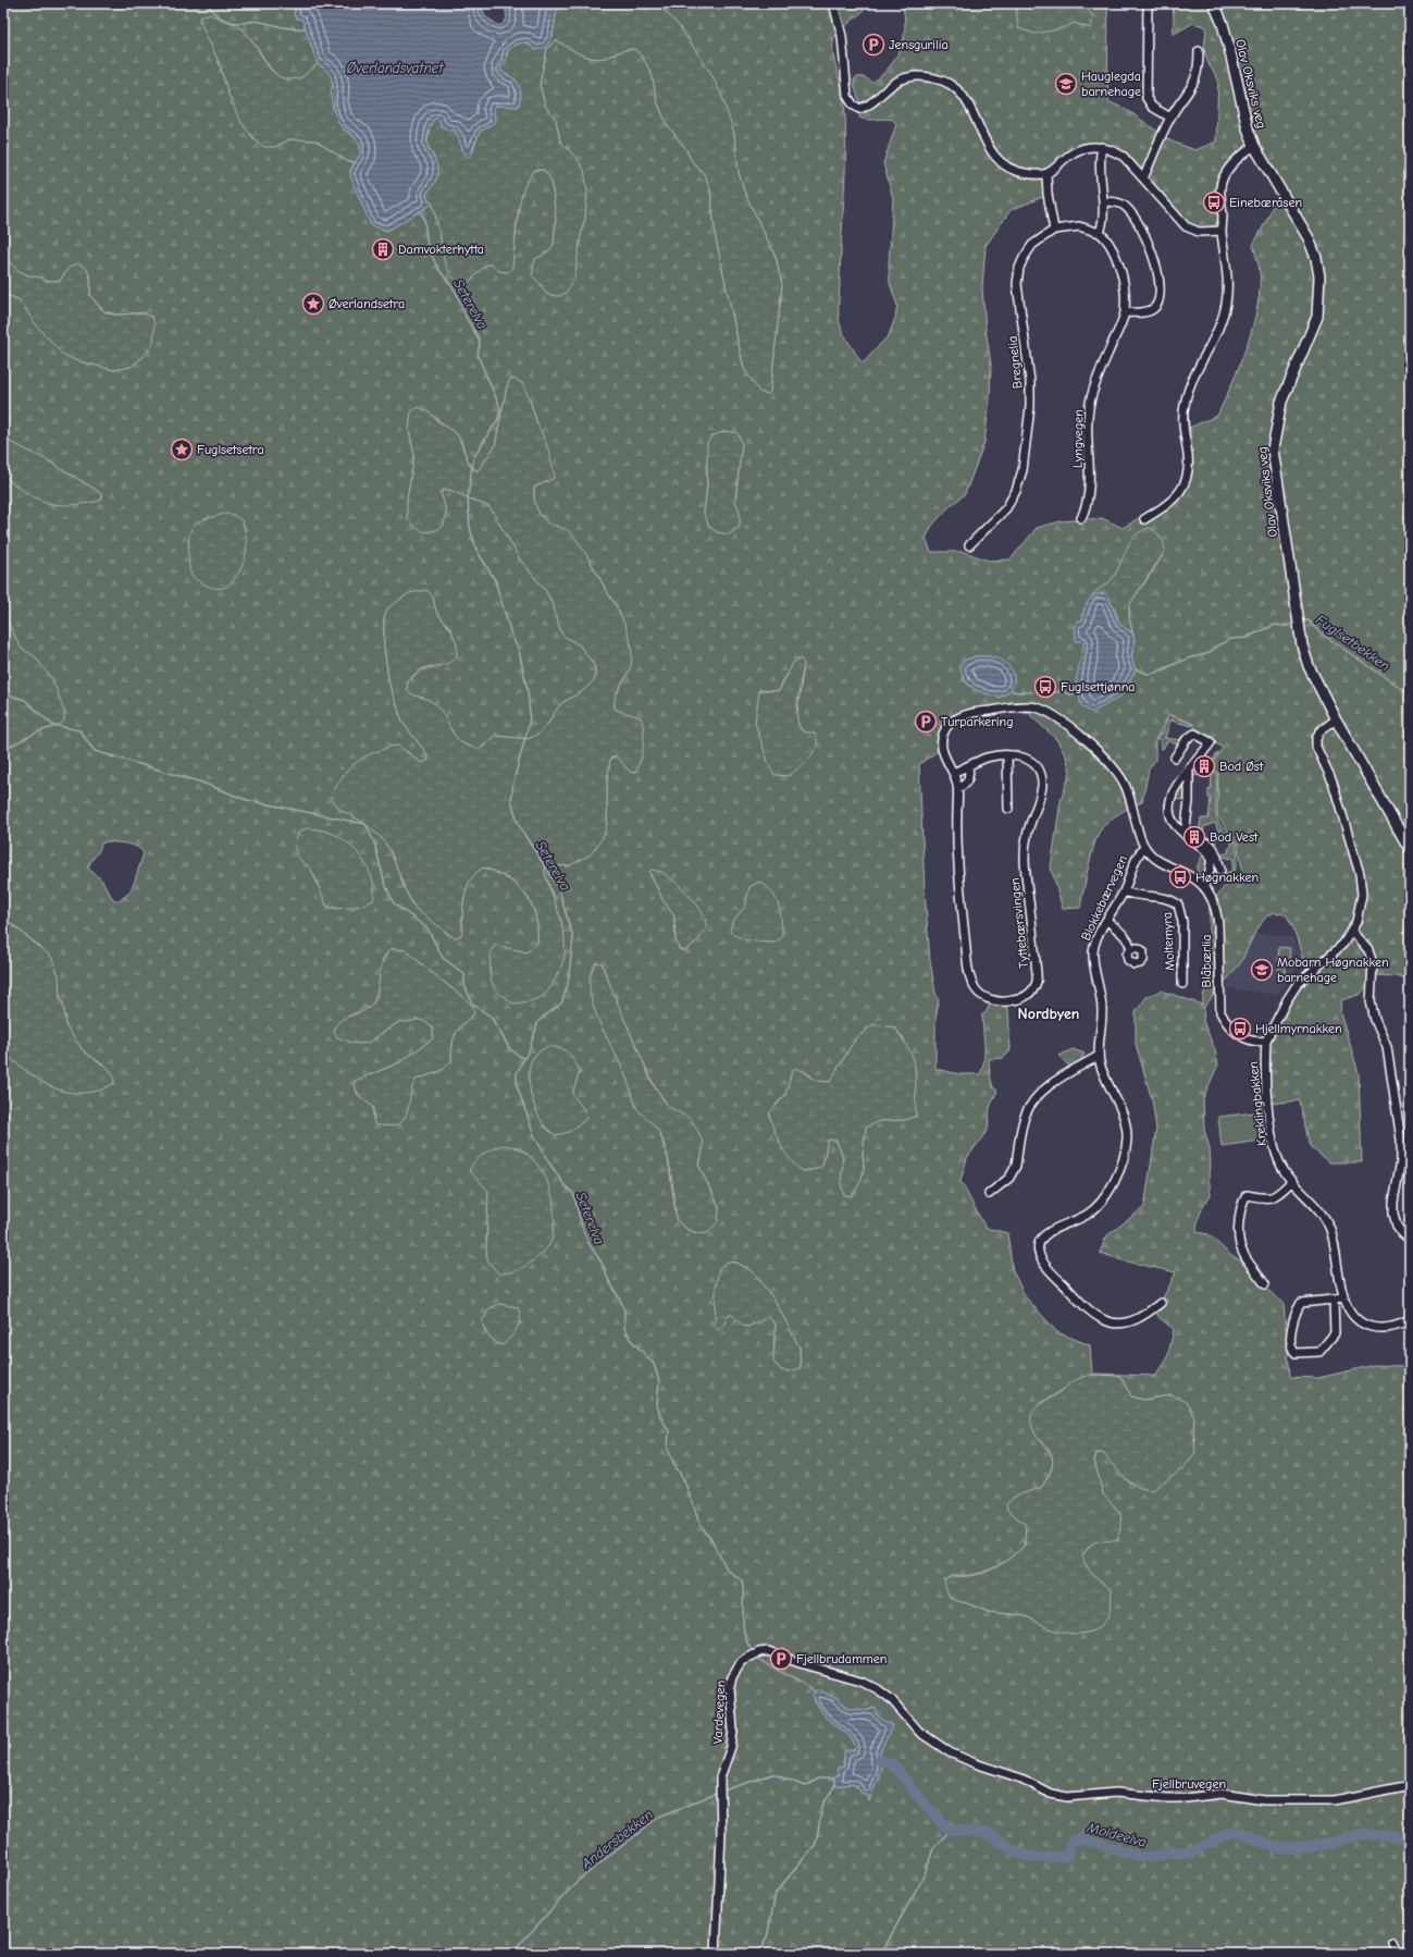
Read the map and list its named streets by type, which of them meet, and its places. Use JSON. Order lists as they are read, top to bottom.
{
  "streets": {
    "street": [
      "Olav Oksviks veg",
      "Bregnelia",
      "Lyngvegen",
      "Blokkebærvegen",
      "Tyttebærsvingen",
      "Moltemyra",
      "Blåbærlia",
      "Kreklingbakken",
      "Vardevegen",
      "Fjellbruvegen"
    ]
  },
  "crossings": [
    ["Blokkebærvegen", "Moltemyra"],
    ["Blokkebærvegen", "Blåbærlia"],
    ["Blåbærlia", "Kreklingbakken"],
    ["Vardevegen", "Fjellbruvegen"]
  ],
  "districts": ["Nordbyen"],
  "water": [
    "Øverlandsvatnet",
    "Seterelva",
    "Fuglsetbekken",
    "Moldeelva",
    "Andersbekken"
  ],
  "places": {
    "parking": ["Jensgurilia", "Turparkering", "Fjellbrudammen"],
    "school or university": ["Hauglegda barnehage", "Mobarn Høgnakken barnehage"],
    "bus stop": [
      "Einebæråsen",
      "Fuglsettjønna",
      "Høgnakken",
      "Hjellmyrnakken"
    ],
    "building": ["Damvokterhytta", "Bod Øst", "Bod Vest"],
    "place": ["Øverlandsetra", "Fuglsetsetra"]
  }
}
